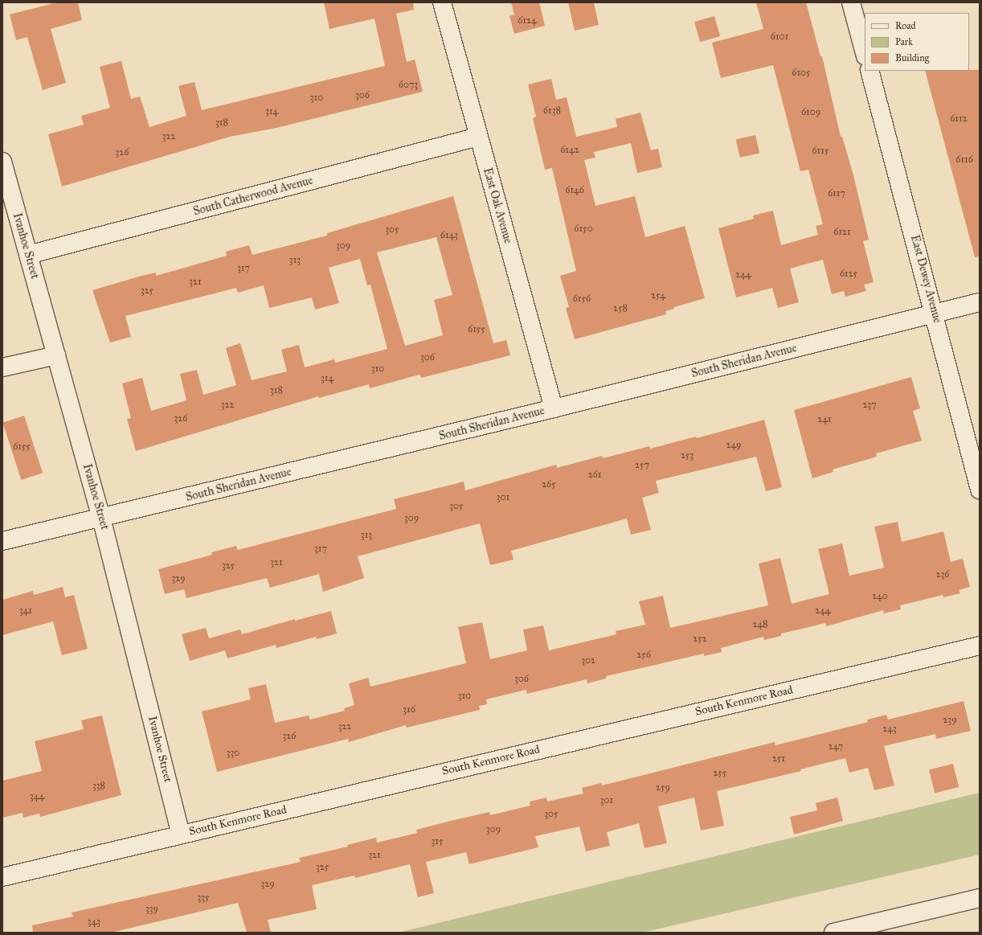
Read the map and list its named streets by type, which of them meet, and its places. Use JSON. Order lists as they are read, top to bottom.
{
  "streets": {
    "street": [
      "South Catherwood Avenue",
      "East Oak Avenue",
      "Ivanhoe Street",
      "East Dewey Avenue",
      "South Sheridan Avenue",
      "South Kenmore Road"
    ]
  },
  "crossings": [
    ["South Catherwood Avenue", "East Oak Avenue"],
    ["South Catherwood Avenue", "Ivanhoe Street"],
    ["East Oak Avenue", "South Sheridan Avenue"],
    ["Ivanhoe Street", "South Sheridan Avenue"],
    ["Ivanhoe Street", "South Kenmore Road"],
    ["East Dewey Avenue", "South Sheridan Avenue"]
  ],
  "house_numbers": [
    "6124",
    "6101",
    "6105",
    "6073",
    "306",
    "310",
    "6138",
    "314",
    "6109",
    "6112",
    "318",
    "322",
    "6142",
    "6115",
    "326",
    "6116",
    "6146",
    "6117",
    "6150",
    "305",
    "6121",
    "6143",
    "309",
    "313",
    "317",
    "6125",
    "244",
    "321",
    "325",
    "254",
    "6156",
    "258",
    "6155",
    "306",
    "310",
    "314",
    "318",
    "322",
    "237",
    "326",
    "241",
    "249",
    "6155",
    "253",
    "257",
    "261",
    "265",
    "301",
    "305",
    "309",
    "313",
    "317",
    "321",
    "325",
    "236",
    "329",
    "240",
    "341",
    "244",
    "248",
    "252",
    "256",
    "302",
    "306",
    "310",
    "316",
    "239",
    "322",
    "243",
    "326",
    "247",
    "330",
    "251",
    "255",
    "338",
    "259",
    "344",
    "301",
    "305",
    "309",
    "315",
    "321",
    "325",
    "329",
    "335",
    "339",
    "343"
  ],
  "legend": ["Road", "Park", "Building"]
}
